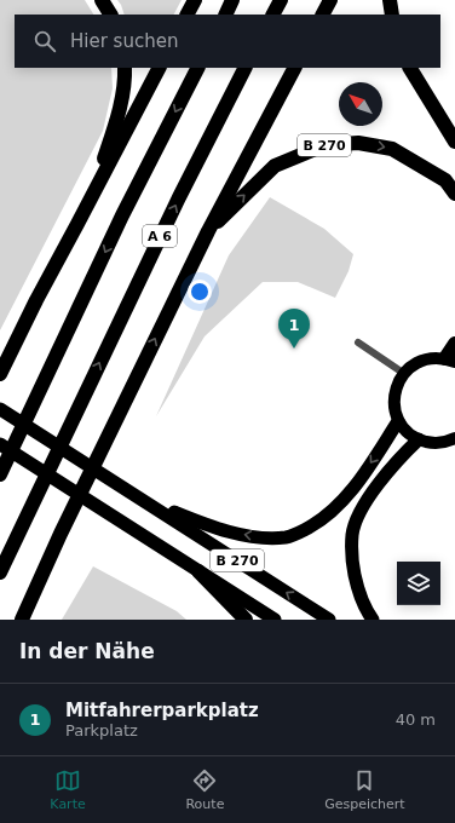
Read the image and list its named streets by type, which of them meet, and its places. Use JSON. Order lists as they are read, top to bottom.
{
  "streets": {
    "highway": ["B 270", "A 6"]
  },
  "north": "top left",
  "page": {
    "search": "Hier suchen",
    "pins": "1",
    "heading": "In der Nähe",
    "list": [
      {
        "mark": "1",
        "name": "Mitfahrerparkplatz",
        "note": "Parkplatz",
        "value": "40 m"
      }
    ],
    "nav": ["Karte", "Route", "Gespeichert"]
  }
}
